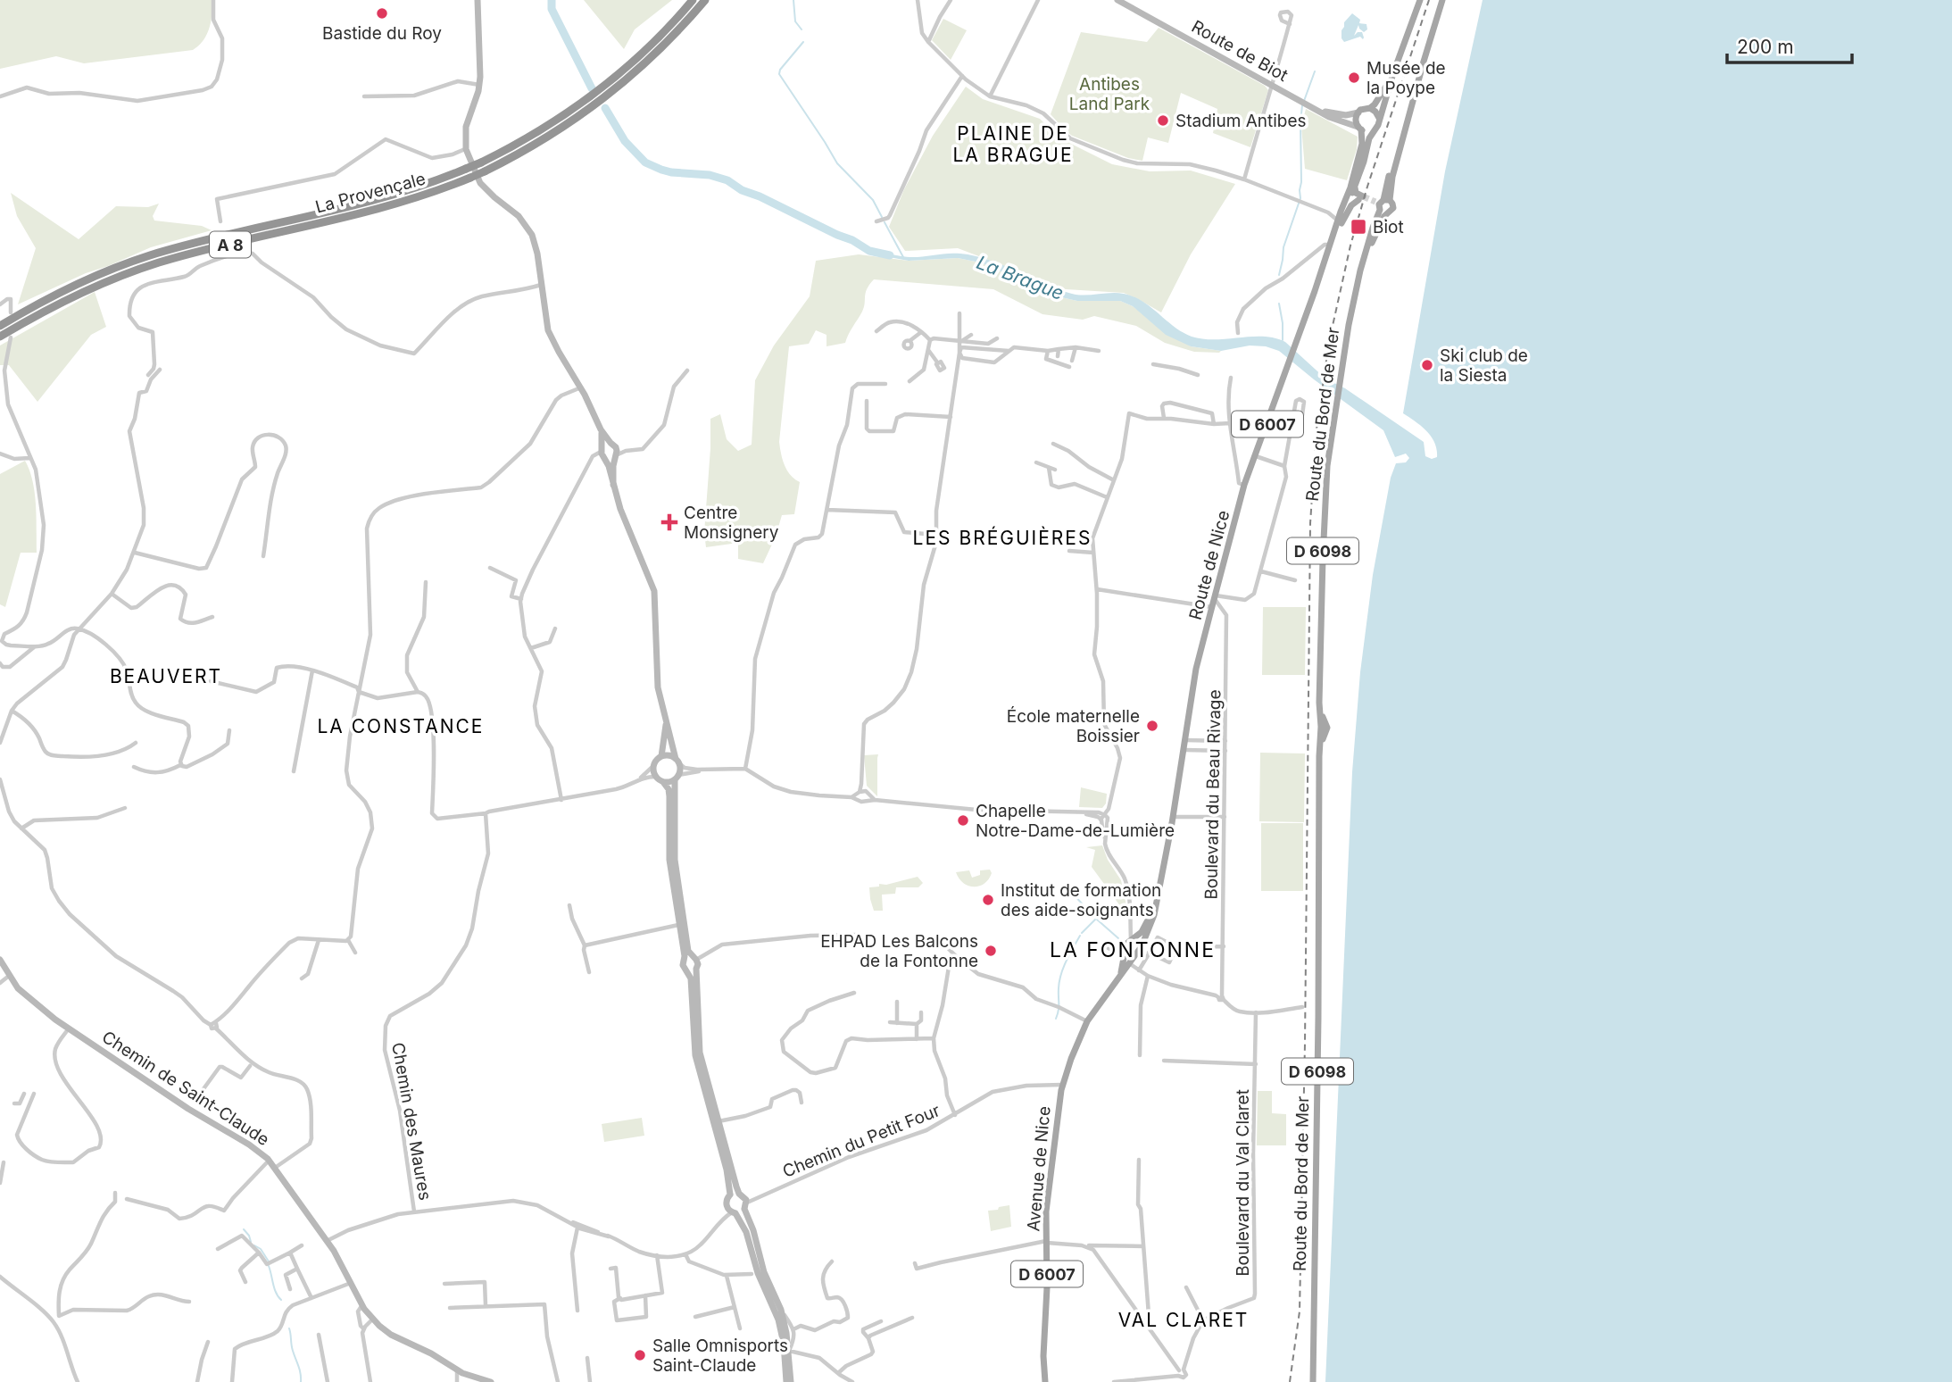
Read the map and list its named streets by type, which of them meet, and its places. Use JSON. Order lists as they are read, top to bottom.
{
  "streets": {
    "highway": ["La Provençale", "A 8"],
    "main road": [
      "Route du Bord de Mer",
      "D 6007",
      "D 6098",
      "Route de Nice",
      "Avenue de Nice"
    ],
    "street": [
      "Route de Biot",
      "Boulevard du Beau Rivage",
      "Chemin de Saint-Claude",
      "Chemin des Maures",
      "Chemin du Petit Four",
      "Boulevard du Val Claret"
    ]
  },
  "crossings": [
    ["Route de Biot", "Route de Nice"],
    ["Route de Nice", "Boulevard du Beau Rivage"],
    ["Route de Nice", "Avenue de Nice"],
    ["Chemin du Petit Four", "Avenue de Nice"]
  ],
  "districts": [
    "PLAINE DE LA BRAGUE",
    "LES BRÉGUIÈRES",
    "BEAUVERT",
    "LA CONSTANCE",
    "LA FONTONNE",
    "VAL CLARET"
  ],
  "water": ["La Brague"],
  "parks": ["Antibes Land Park"],
  "places": {
    "other": [
      "Bastide du Roy",
      "Musée de la Poype",
      "Stadium Antibes",
      "Ski club de la Siesta",
      "École maternelle Boissier",
      "Chapelle Notre-Dame-de-Lumière",
      "Institut de formation des aide-soignants",
      "EHPAD Les Balcons de la Fontonne",
      "Salle Omnisports Saint-Claude"
    ],
    "transit": ["Biot"],
    "health": ["Centre Monsignery"]
  },
  "scale_bar": "200 m"
}
